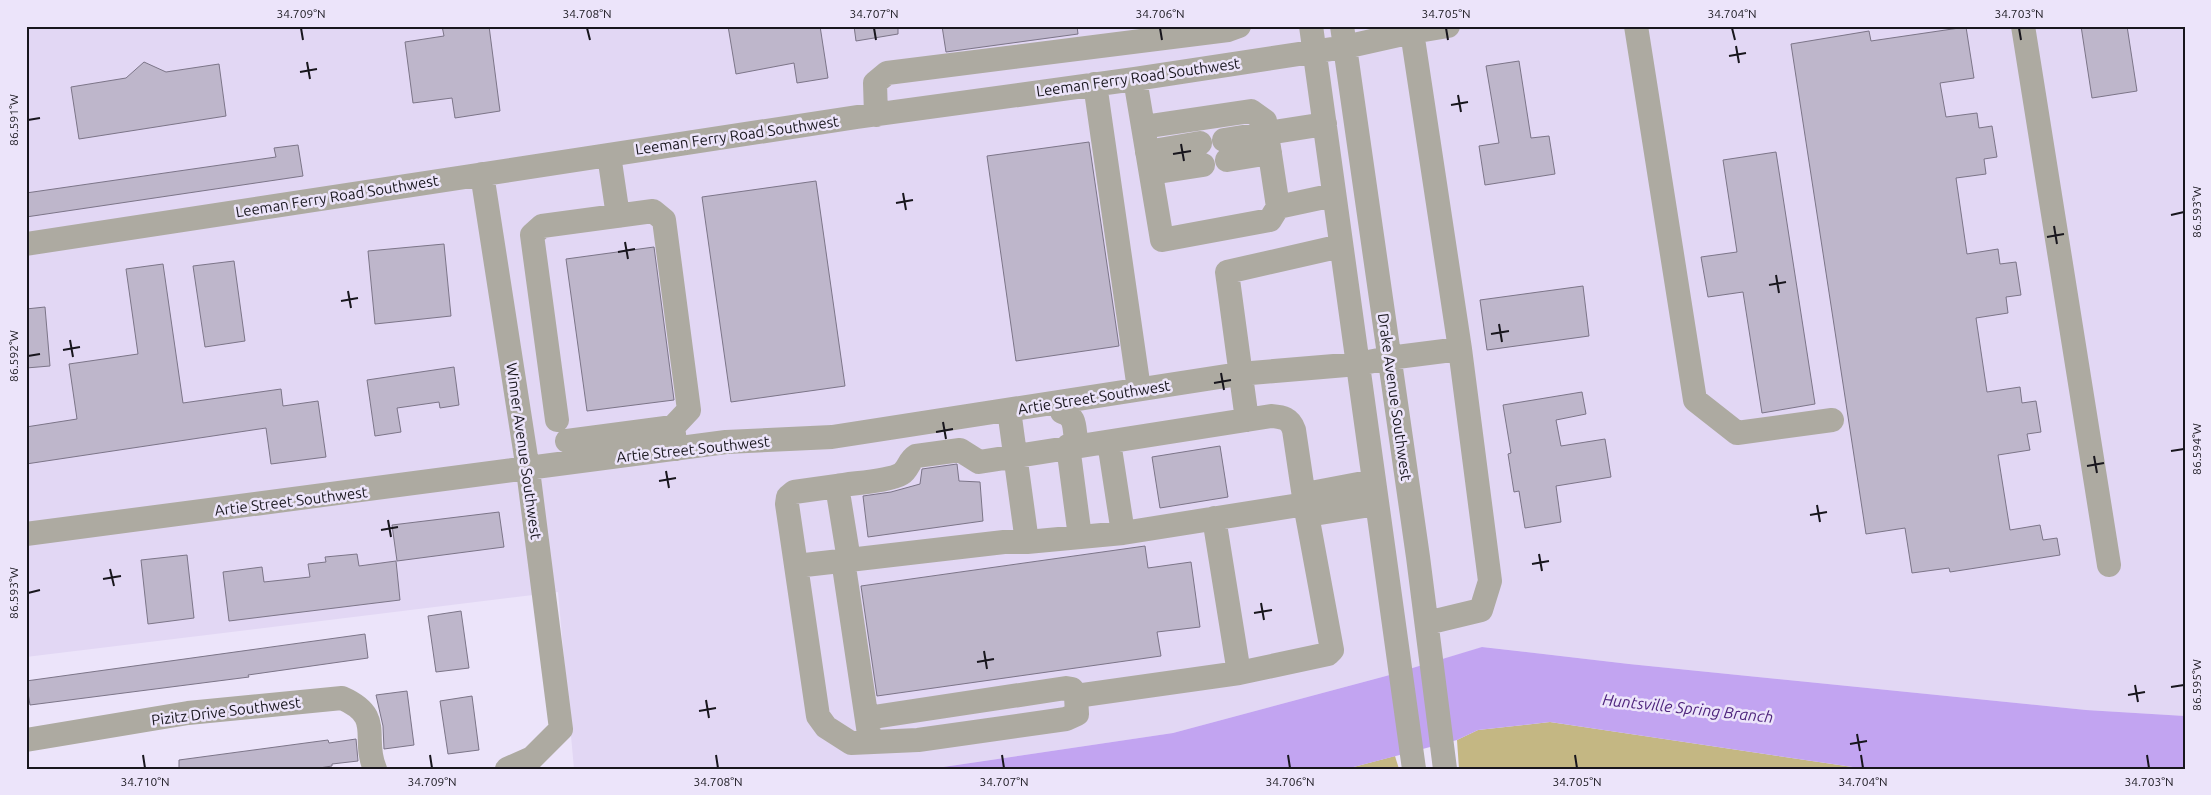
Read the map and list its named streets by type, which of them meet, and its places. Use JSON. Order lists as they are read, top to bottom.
{
  "streets": {
    "street": [
      "Leeman Ferry Road Southwest",
      "Artie Street Southwest",
      "Drake Avenue Southwest",
      "Winner Avenue Southwest",
      "Pizitz Drive Southwest"
    ]
  },
  "crossings": [
    ["Leeman Ferry Road Southwest", "Drake Avenue Southwest"],
    ["Leeman Ferry Road Southwest", "Winner Avenue Southwest"],
    ["Artie Street Southwest", "Drake Avenue Southwest"],
    ["Artie Street Southwest", "Winner Avenue Southwest"]
  ],
  "water": ["Huntsville Spring Branch"],
  "coordinates": [
    "34.709°N",
    "34.708°N",
    "34.707°N",
    "34.706°N",
    "34.705°N",
    "34.704°N",
    "34.703°N",
    "86.591°W",
    "86.593°W",
    "86.592°W",
    "86.594°W",
    "86.595°W",
    "34.710°N"
  ]
}
